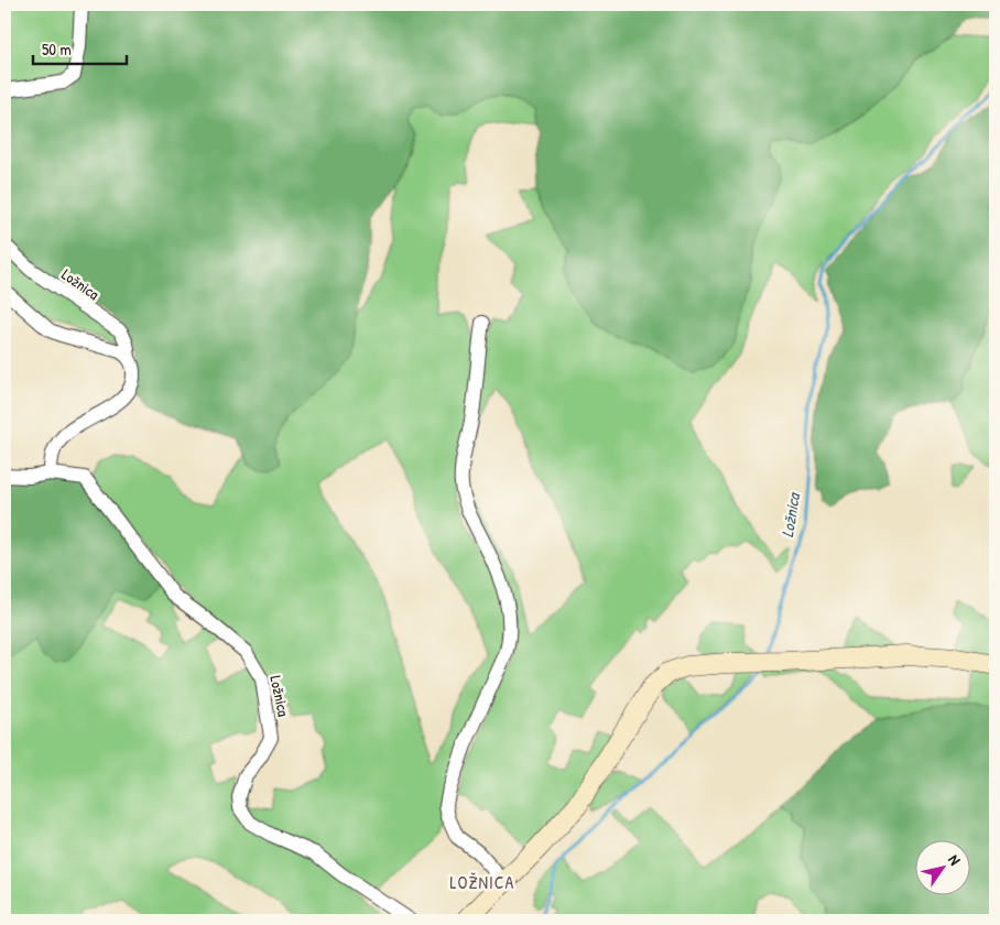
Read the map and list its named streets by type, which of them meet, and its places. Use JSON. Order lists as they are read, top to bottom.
{
  "streets": {
    "street": ["Ložnica"]
  },
  "districts": ["LOŽNICA"],
  "water": ["Ložnica"],
  "scale_bar": "50 m",
  "north": "top right"
}
